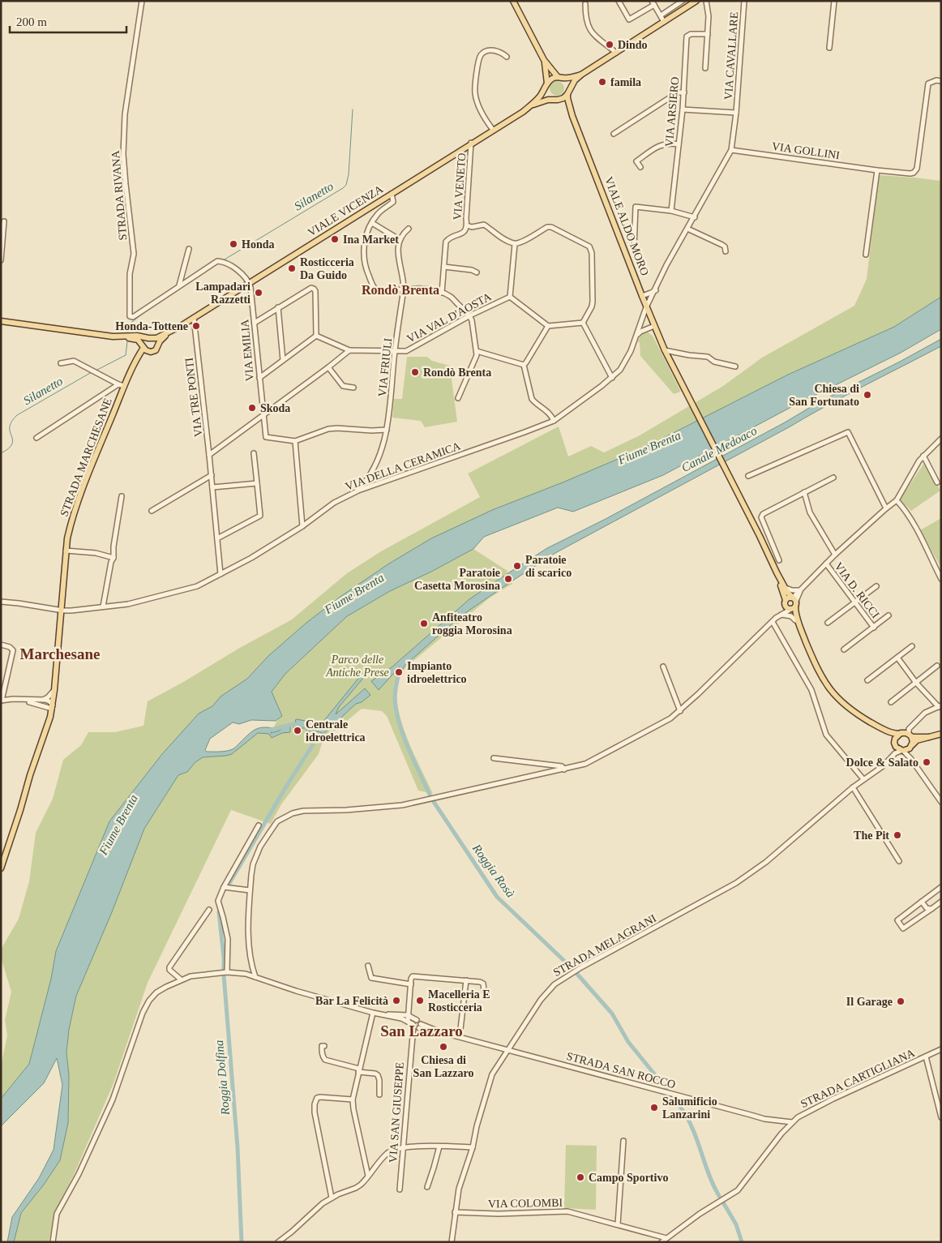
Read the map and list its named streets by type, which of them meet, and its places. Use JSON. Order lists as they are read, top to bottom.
{
  "streets": {
    "main road": ["VIALE VICENZA", "VIALE ALDO MORO", "STRADA MARCHESANE"],
    "street": [
      "VIA CAVALLARE",
      "VIA ARSIERO",
      "VIA GOLLINI",
      "VIA VENETO",
      "STRADA RIVANA",
      "VIA VAL D'AOSTA",
      "VIA EMILIA",
      "VIA FRIULI",
      "VIA TRE PONTI",
      "VIA DELLA CERAMICA",
      "VIA D. RICCI",
      "STRADA MELAGRANI",
      "STRADA SAN ROCCO",
      "STRADA CARTIGLIANA",
      "VIA SAN GIUSEPPE",
      "VIA COLOMBI"
    ]
  },
  "crossings": [
    ["VIA CAVALLARE", "VIA ARSIERO"],
    ["VIA CAVALLARE", "VIA GOLLINI"],
    ["VIA CAVALLARE", "VIALE ALDO MORO"],
    ["VIA CAVALLARE", "VIA DELLA CERAMICA"],
    ["VIA VENETO", "VIALE VICENZA"],
    ["VIA VENETO", "VIA VAL D'AOSTA"],
    ["VIALE VICENZA", "VIALE ALDO MORO"],
    ["VIALE VICENZA", "VIA EMILIA"],
    ["VIALE VICENZA", "VIA TRE PONTI"],
    ["VIALE VICENZA", "STRADA MARCHESANE"],
    ["VIALE ALDO MORO", "VIA DELLA CERAMICA"],
    ["VIA VAL D'AOSTA", "VIA FRIULI"],
    ["VIA FRIULI", "VIA DELLA CERAMICA"],
    ["VIA TRE PONTI", "VIA DELLA CERAMICA"],
    ["STRADA MARCHESANE", "VIA DELLA CERAMICA"],
    ["STRADA MELAGRANI", "STRADA SAN ROCCO"],
    ["STRADA MELAGRANI", "VIA COLOMBI"],
    ["STRADA SAN ROCCO", "STRADA CARTIGLIANA"],
    ["STRADA SAN ROCCO", "VIA SAN GIUSEPPE"],
    ["STRADA CARTIGLIANA", "VIA COLOMBI"]
  ],
  "districts": ["Rondò Brenta", "Marchesane", "San Lazzaro"],
  "water": [
    "Silanetto",
    "Fiume Brenta",
    "Canale Medoaco",
    "Roggia Rosà",
    "Roggia Dolfina"
  ],
  "parks": ["Parco delle Antiche Prese"],
  "places": [
    "Dindo",
    "famila",
    "Ina Market",
    "Honda",
    "Rosticceria Da Guido",
    "Lampadari Razzetti",
    "Honda-Tottene",
    "Rondò Brenta",
    "Chiesa di San Fortunato",
    "Skoda",
    "Paratoie di scarico",
    "Paratoie Casetta Morosina",
    "Anfiteatro roggia Morosina",
    "Impianto idroelettrico",
    "Centrale idroelettrica",
    "Dolce & Salato",
    "The Pit",
    "Bar La Felicità",
    "Macelleria E Rosticceria",
    "Il Garage",
    "Chiesa di San Lazzaro",
    "Salumificio Lanzarini",
    "Campo Sportivo"
  ],
  "scale_bar": "200 m"
}
